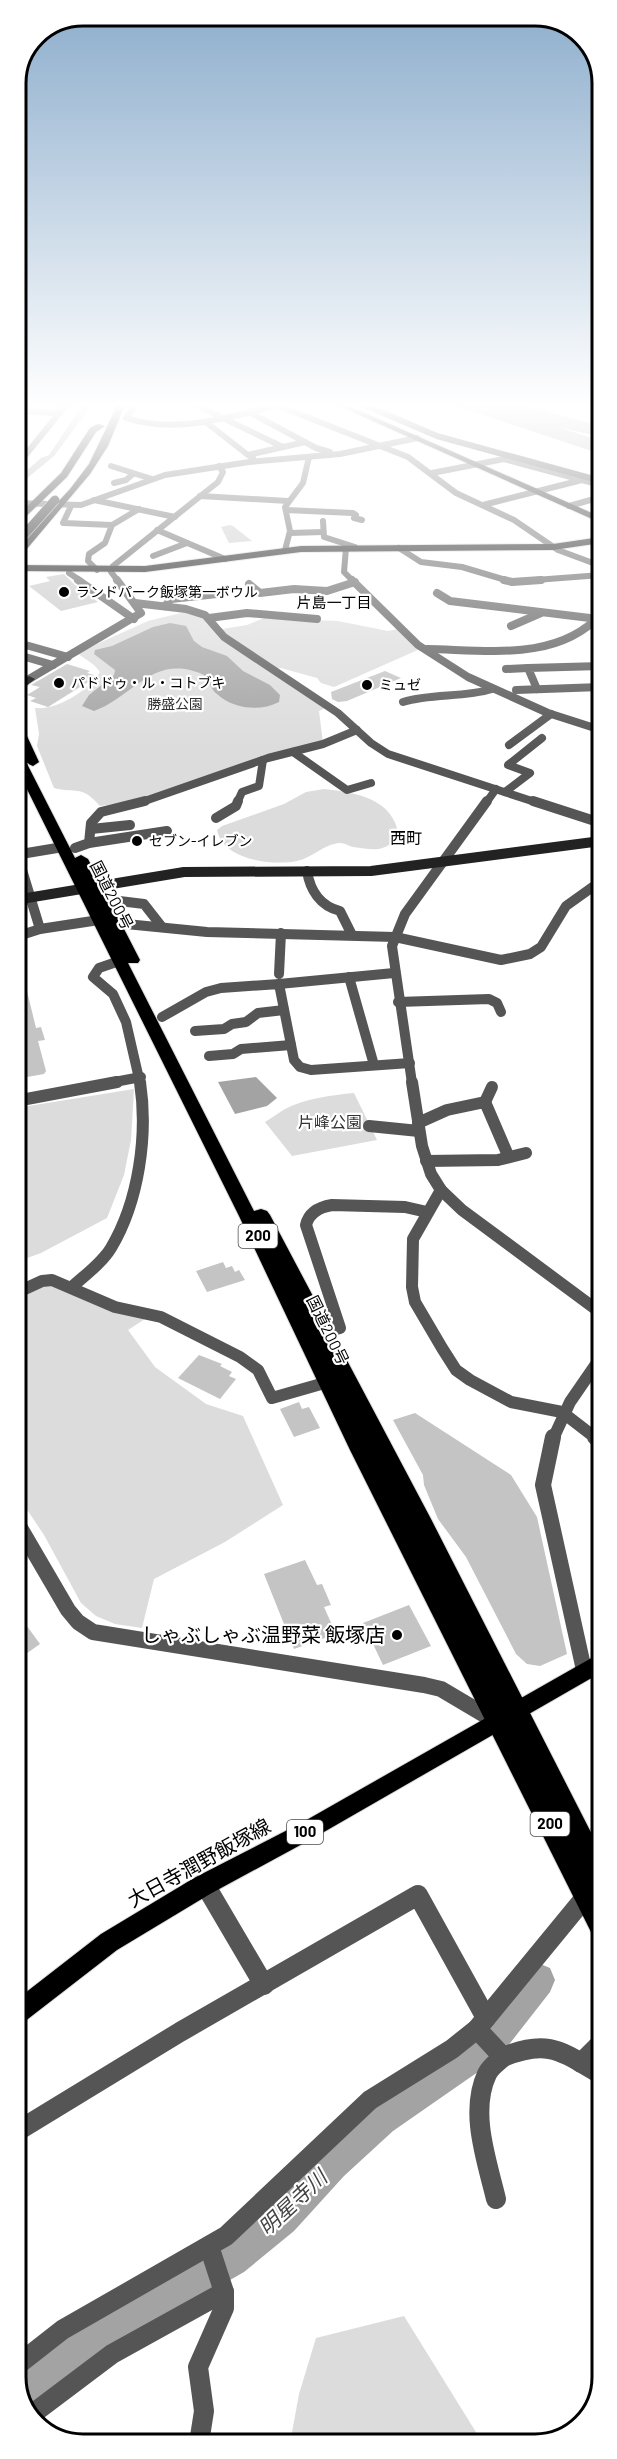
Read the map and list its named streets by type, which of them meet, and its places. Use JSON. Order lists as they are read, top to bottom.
{
  "streets": {
    "highway": ["国道200号", "200"],
    "main road": ["100", "大日寺潤野飯塚線"]
  },
  "crossings": [
    ["国道200号", "大日寺潤野飯塚線"]
  ],
  "districts": ["片島一丁目", "西町"],
  "water": ["明星寺川"],
  "parks": ["勝盛公園", "片峰公園"],
  "places": [
    "ランドパーク飯塚第一ボウル",
    "パドドゥ・ル・コトブキ",
    "ミュゼ",
    "セブン-イレブン",
    "しゃぶしゃぶ温野菜 飯塚店"
  ]
}
